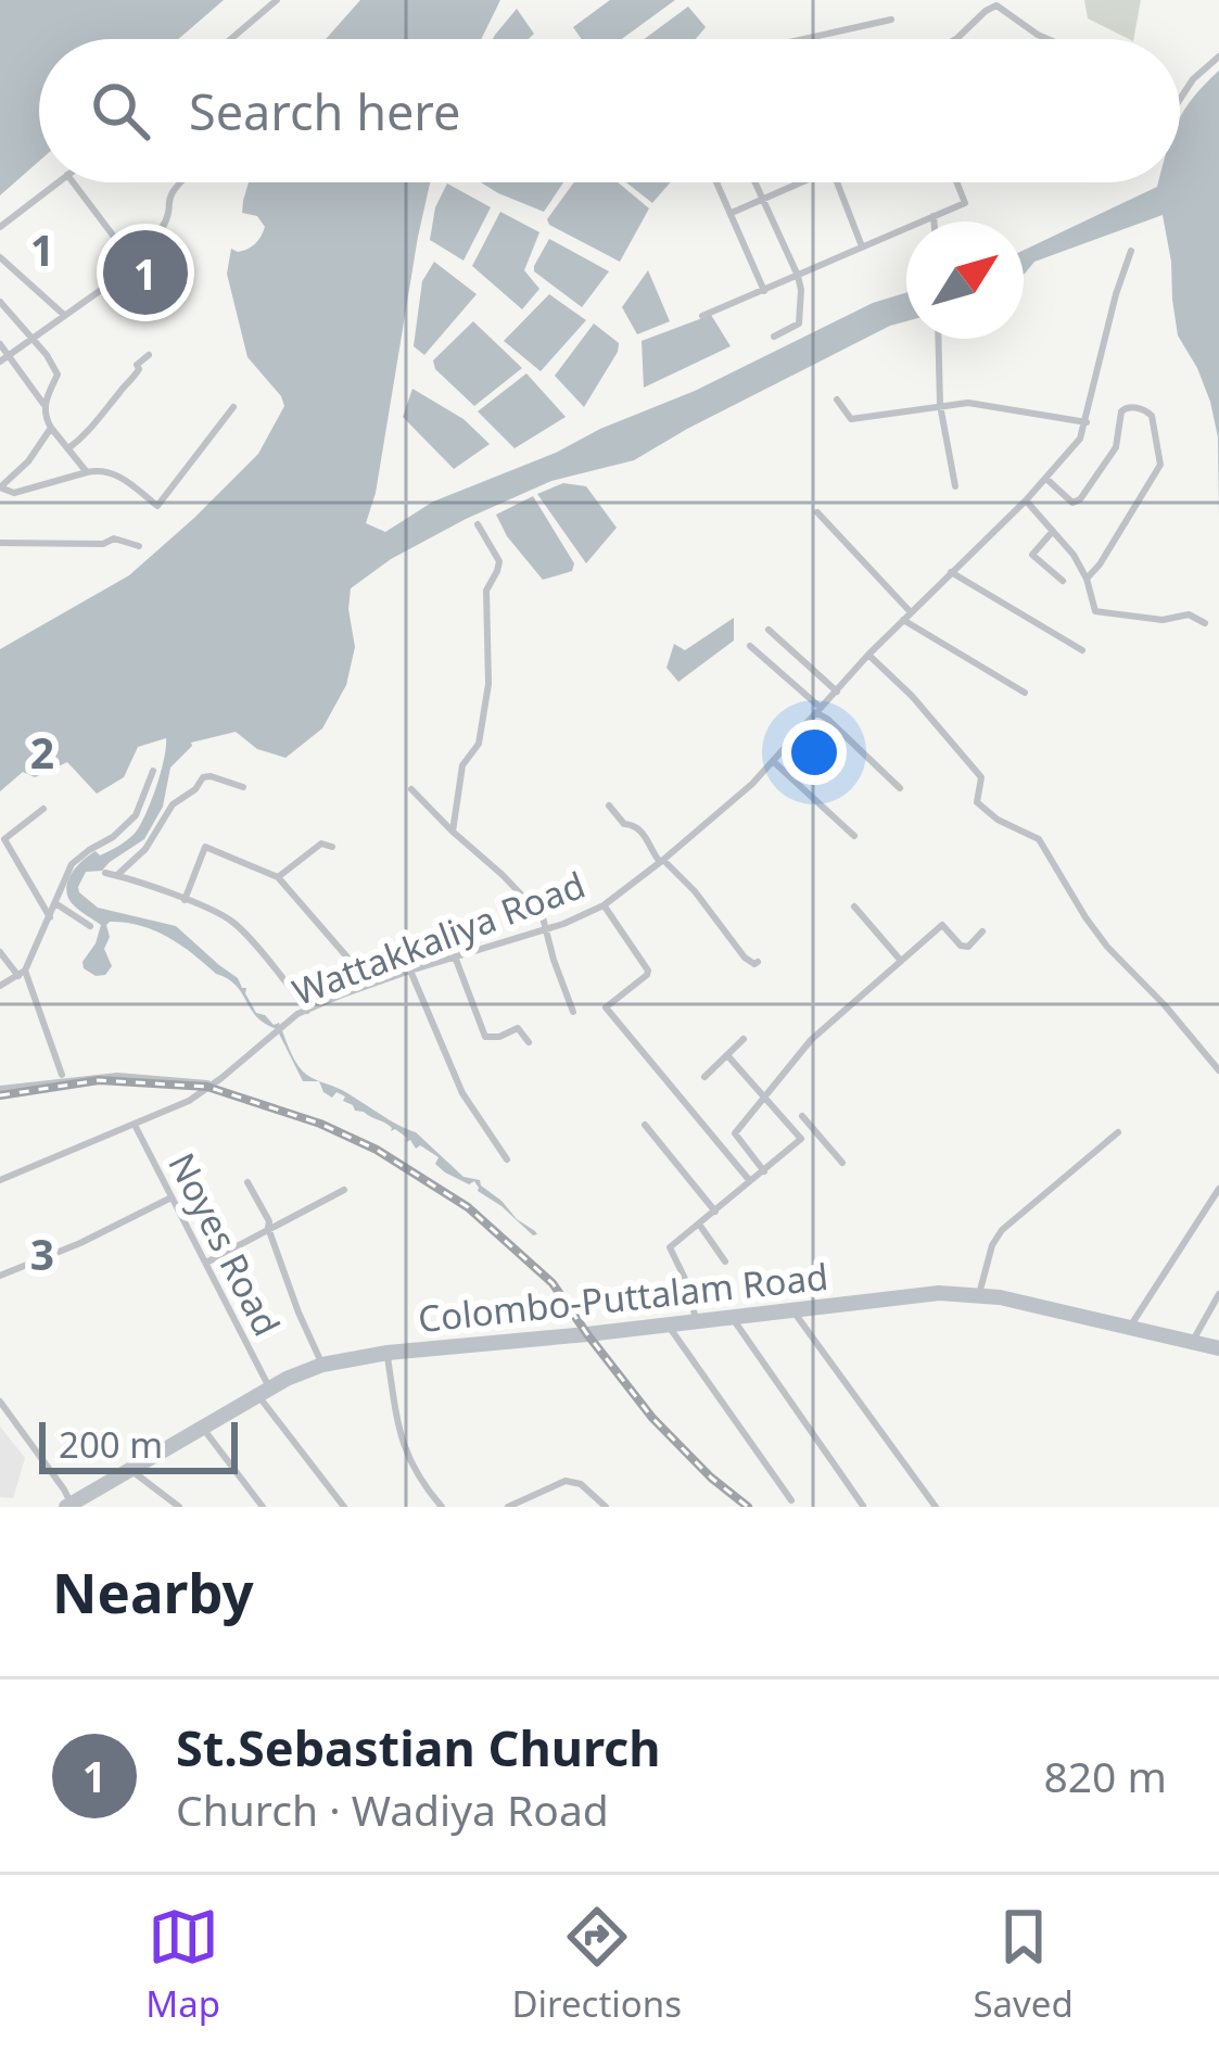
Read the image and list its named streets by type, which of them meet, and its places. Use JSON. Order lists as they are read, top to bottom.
{
  "streets": {
    "highway": ["Colombo-Puttalam Road"],
    "street": ["Wattakkaliya Road", "Noyes Road"]
  },
  "crossings": [
    ["Wattakkaliya Road", "Noyes Road"],
    ["Noyes Road", "Colombo-Puttalam Road"]
  ],
  "scale_bar": "200 m",
  "north": "top right",
  "page": {
    "search": "Search here",
    "pins": "1",
    "scale": "200 m",
    "heading": "Nearby",
    "list": [
      {
        "mark": "1",
        "name": "St.Sebastian Church",
        "note": "Church · Wadiya Road",
        "value": "820 m"
      }
    ],
    "nav": ["Map", "Directions", "Saved"]
  },
  "grid": {
    "rows": ["1", "2", "3"]
  }
}
